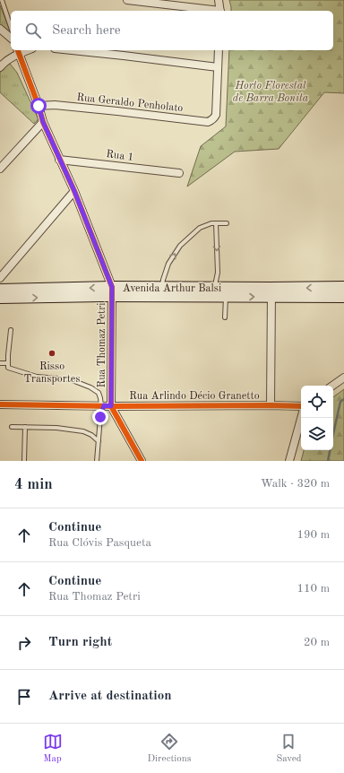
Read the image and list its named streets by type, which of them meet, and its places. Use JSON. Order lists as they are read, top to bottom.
{
  "streets": {
    "main road": ["Avenida Arthur Balsi"],
    "street": [
      "Rua Geraldo Penholato",
      "Rua 1",
      "Rua Thomaz Petri",
      "Rua Arlindo Décio Granetto"
    ]
  },
  "crossings": [
    ["Avenida Arthur Balsi", "Rua Thomaz Petri"],
    ["Rua Thomaz Petri", "Rua Arlindo Décio Granetto"]
  ],
  "parks": ["Horto Florestal de Barra Bonita"],
  "places": ["Risso Transportes"],
  "page": {
    "search": "Search here",
    "heading": ["4 min", "Walk · 320 m"],
    "list": [
      ["Continue", "Rua Clóvis Pasqueta", "190 m"],
      ["Continue", "Rua Thomaz Petri", "110 m"],
      ["Turn right", "20 m"],
      "Arrive at destination"
    ],
    "nav": ["Map", "Directions", "Saved"]
  }
}
